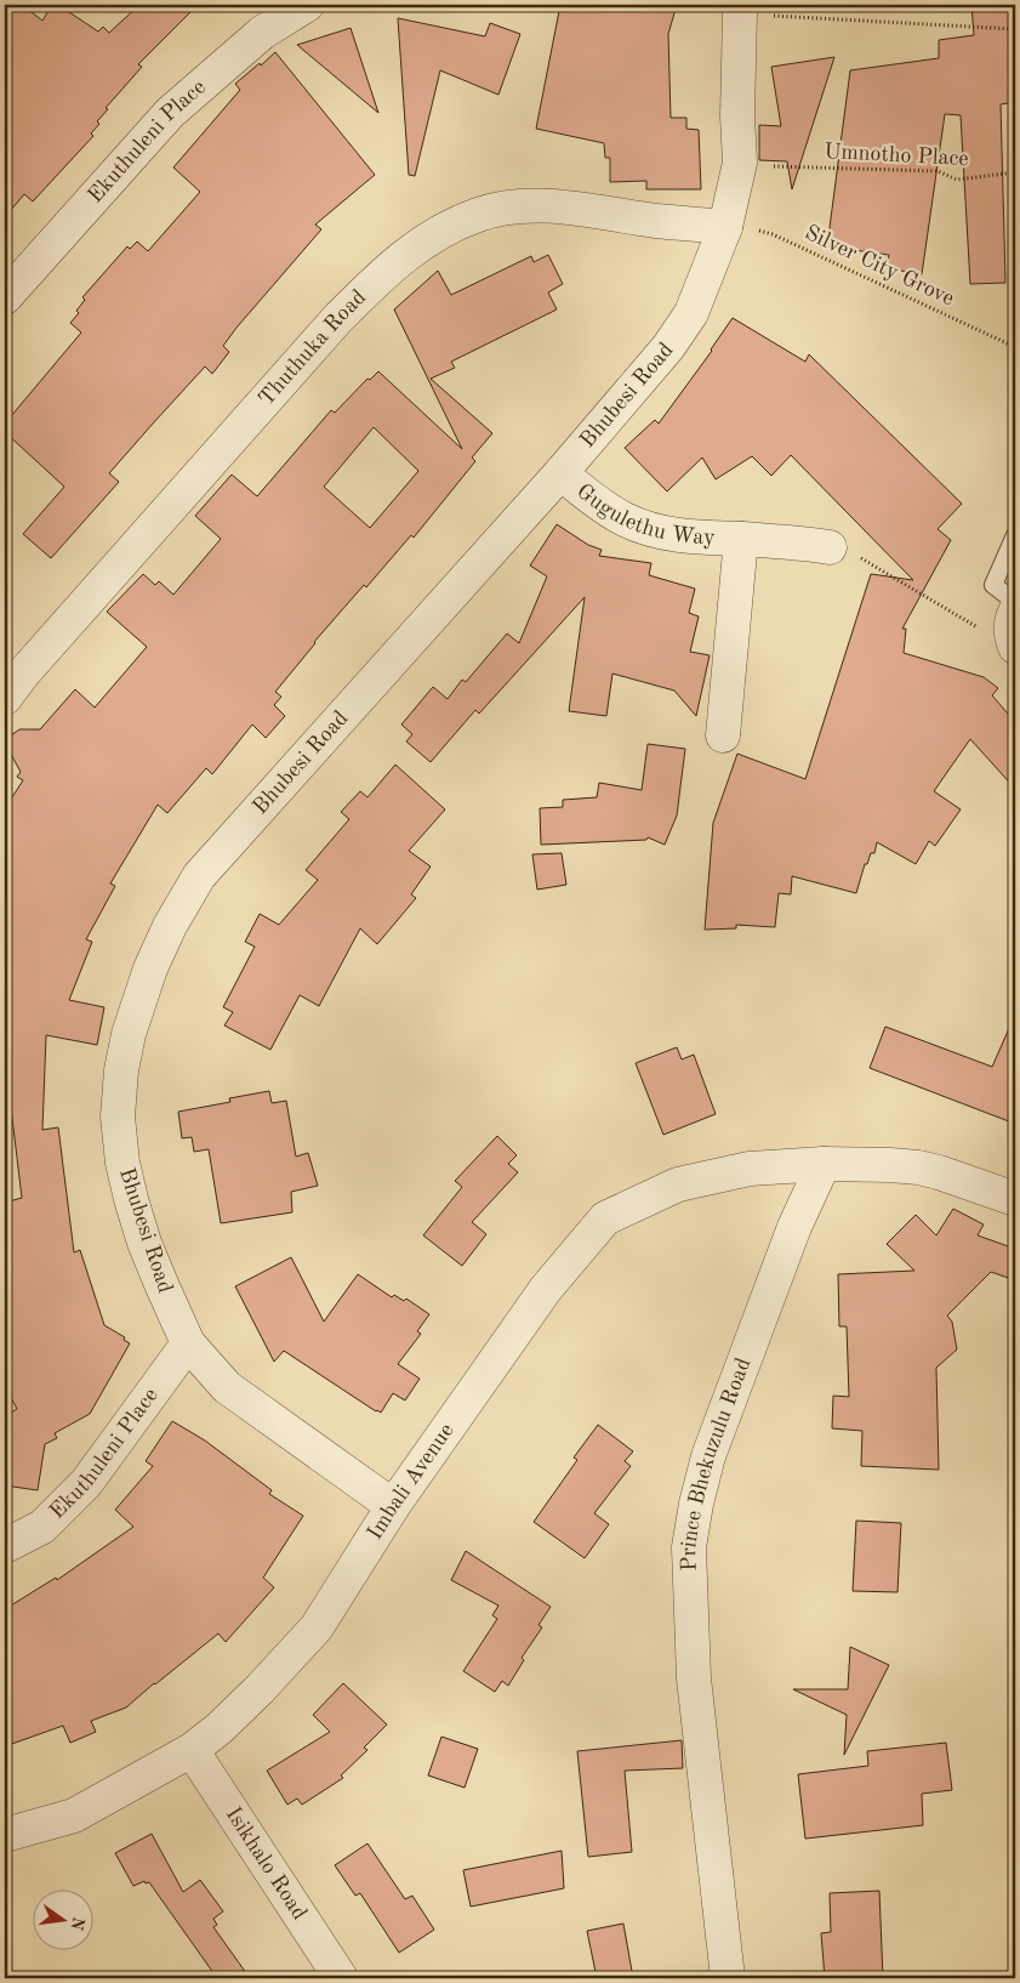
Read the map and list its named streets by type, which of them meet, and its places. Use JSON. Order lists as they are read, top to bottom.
{
  "streets": {
    "street": [
      "Ekuthuleni Place",
      "Thuthuka Road",
      "Bhubesi Road",
      "Gugulethu Way",
      "Prince Bhekuzulu Road",
      "Imbali Avenue",
      "Isikhalo Road"
    ],
    "path": ["Umnotho Place", "Silver City Grove"]
  },
  "crossings": [
    ["Ekuthuleni Place", "Bhubesi Road"],
    ["Umnotho Place", "Bhubesi Road"],
    ["Silver City Grove", "Thuthuka Road"],
    ["Silver City Grove", "Bhubesi Road"],
    ["Thuthuka Road", "Bhubesi Road"],
    ["Bhubesi Road", "Gugulethu Way"],
    ["Bhubesi Road", "Imbali Avenue"],
    ["Prince Bhekuzulu Road", "Imbali Avenue"],
    ["Imbali Avenue", "Isikhalo Road"]
  ],
  "north": "right"
}
